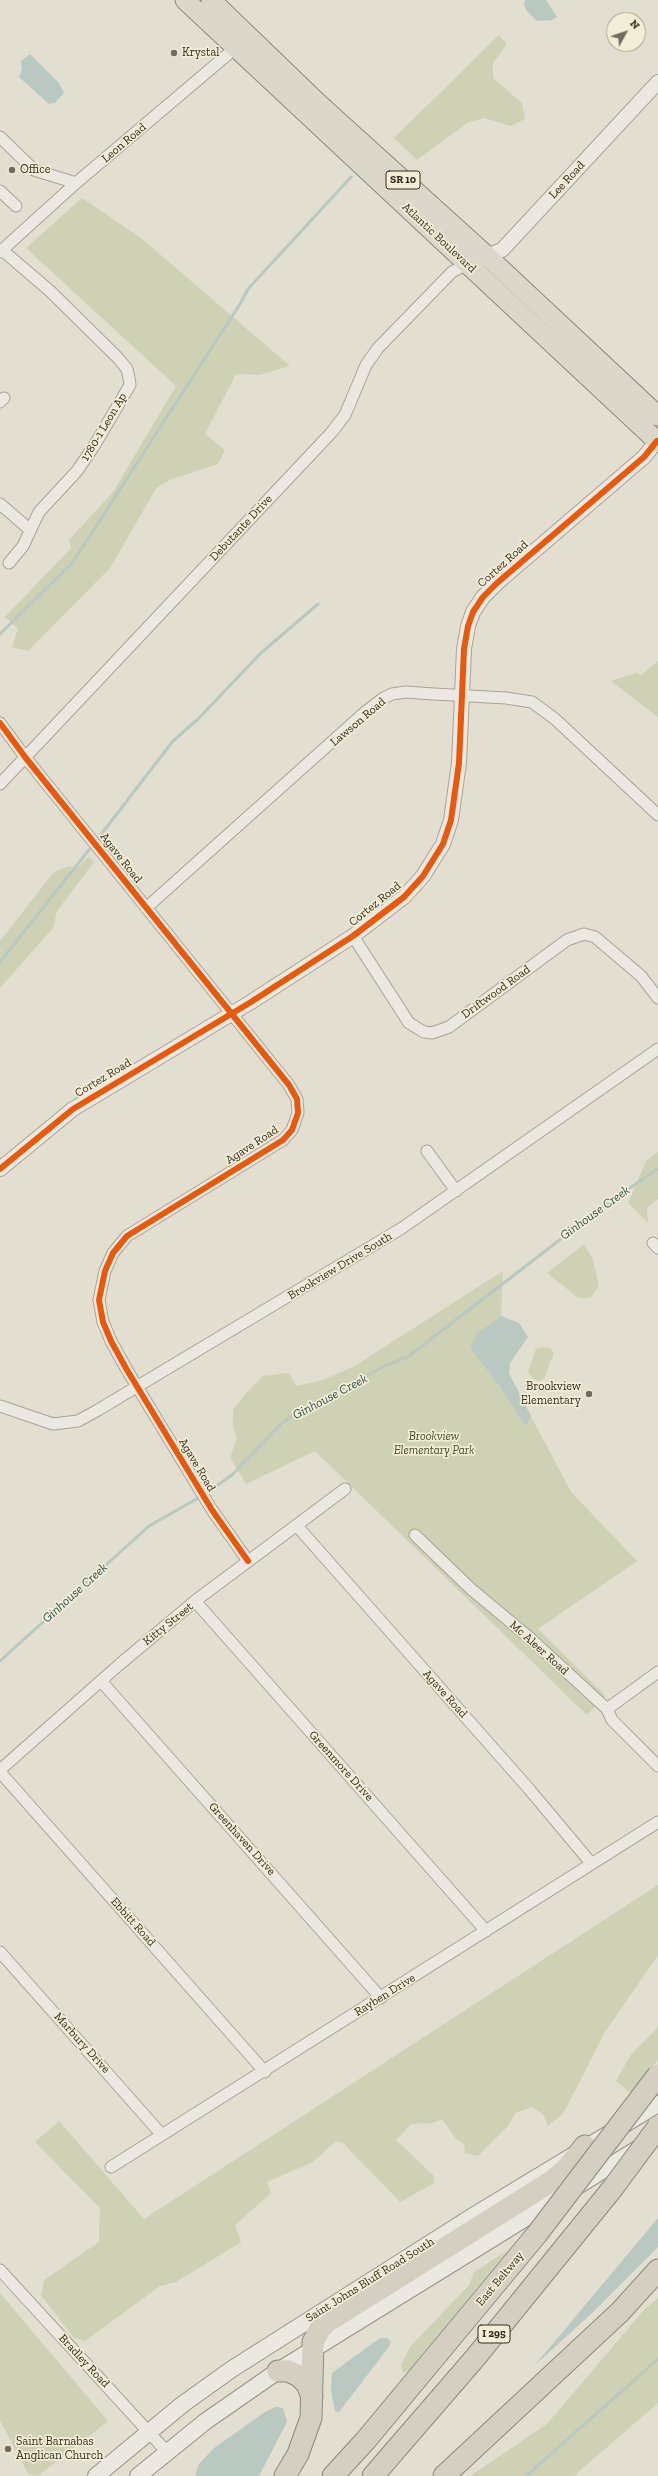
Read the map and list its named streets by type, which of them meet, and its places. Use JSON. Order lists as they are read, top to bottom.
{
  "streets": {
    "highway": [
      "SR 10",
      "Atlantic Boulevard",
      "East Beltway",
      "I 295"
    ],
    "main road": ["Saint Johns Bluff Road South"],
    "street": [
      "Leon Road",
      "Lee Road",
      "1780-1 Leon Ap",
      "Debutante Drive",
      "Cortez Road",
      "Lawson Road",
      "Agave Road",
      "Driftwood Road",
      "Brookview Drive South",
      "Kitty Street",
      "Mc Aleer Road",
      "Greenmore Drive",
      "Greenhaven Drive",
      "Ebbitt Road",
      "Rayben Drive",
      "Marbury Drive",
      "Bradley Road"
    ]
  },
  "crossings": [
    ["Leon Road", "Atlantic Boulevard"],
    ["Leon Road", "1780-1 Leon Ap"],
    ["Lee Road", "Atlantic Boulevard"],
    ["Lee Road", "Debutante Drive"],
    ["Atlantic Boulevard", "Debutante Drive"],
    ["Atlantic Boulevard", "Cortez Road"],
    ["Debutante Drive", "Agave Road"],
    ["Cortez Road", "Lawson Road"],
    ["Cortez Road", "Agave Road"],
    ["Cortez Road", "Driftwood Road"],
    ["Lawson Road", "Agave Road"],
    ["Agave Road", "Brookview Drive South"],
    ["Agave Road", "Kitty Street"],
    ["Agave Road", "Rayben Drive"],
    ["Kitty Street", "Greenmore Drive"],
    ["Kitty Street", "Greenhaven Drive"],
    ["Kitty Street", "Ebbitt Road"],
    ["Greenmore Drive", "Rayben Drive"],
    ["Greenhaven Drive", "Rayben Drive"],
    ["Ebbitt Road", "Rayben Drive"],
    ["Rayben Drive", "Marbury Drive"],
    ["Saint Johns Bluff Road South", "Bradley Road"]
  ],
  "water": ["Ginhouse Creek"],
  "parks": ["Brookview Elementary Park"],
  "places": [
    "Krystal",
    "Office",
    "Brookview Elementary",
    "Saint Barnabas Anglican Church"
  ],
  "north": "top right"
}
